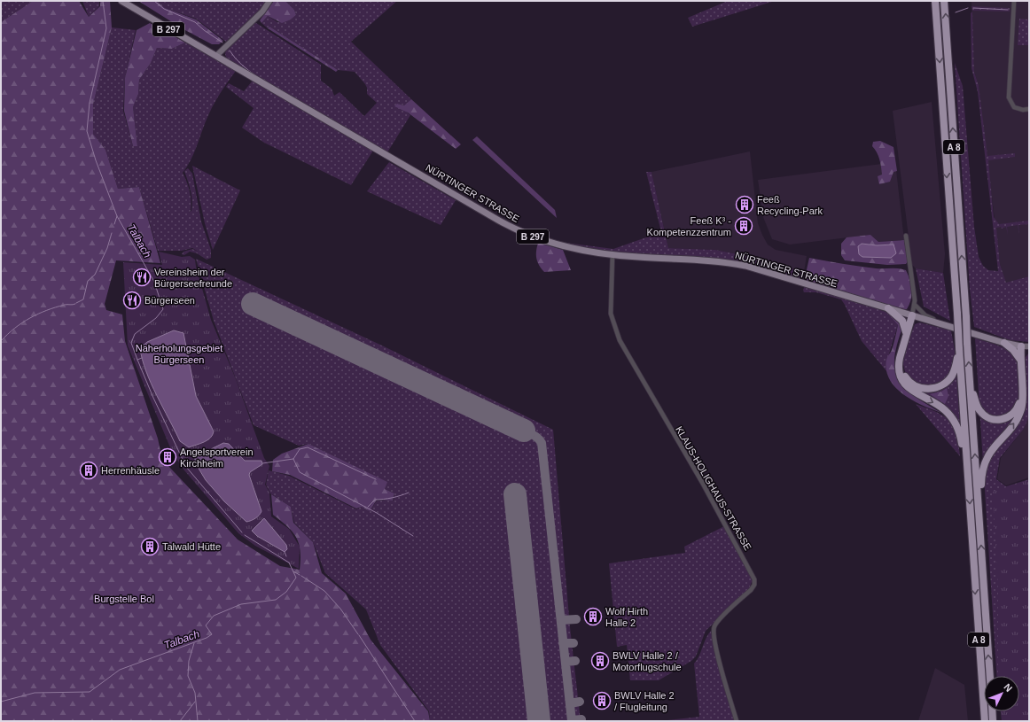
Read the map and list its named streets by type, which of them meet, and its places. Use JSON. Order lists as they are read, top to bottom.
{
  "streets": {
    "highway": ["A 8"],
    "main road": ["B 297", "NÜRTINGER STRASSE"],
    "street": ["KLAUS-HOLIGHAUS-STRASSE"]
  },
  "crossings": [
    ["NÜRTINGER STRASSE", "KLAUS-HOLIGHAUS-STRASSE"]
  ],
  "water": ["Talbach"],
  "parks": ["Naherholungsgebiet Bürgerseen", "Burgstelle Bol"],
  "places": {
    "building": [
      "Feeß Recycling-Park",
      "Feeß K³ - Kompetenzzentrum",
      "Angelsportverein Kirchheim",
      "Herrenhäusle",
      "Talwald Hütte",
      "Wolf Hirth Halle 2",
      "BWLV Halle 2 / Motorflugschule",
      "BWLV Halle 2 / Flugleitung"
    ],
    "restaurant": ["Vereinsheim der Bürgerseefreunde", "Bürgerseen"]
  },
  "north": "top right"
}
